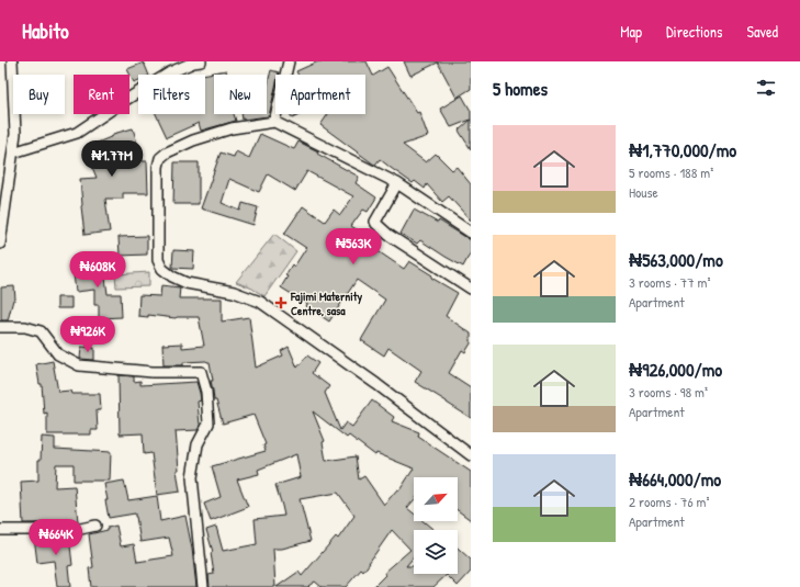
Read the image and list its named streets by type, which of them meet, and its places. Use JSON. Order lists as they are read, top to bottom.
{
  "places": {
    "health": ["Fajimi Maternity Centre, sasa"]
  },
  "north": "top right",
  "page": {
    "header": "Habito",
    "nav": ["Map", "Directions", "Saved"],
    "heading": "5 homes",
    "chip": [
      "Buy",
      "Rent",
      "Filters",
      "New",
      "Apartment"
    ],
    "list": [
      {
        "name": "₦1,770,000/mo",
        "note": "5 rooms · 188 m² · House"
      },
      {
        "name": "₦563,000/mo",
        "note": "3 rooms · 77 m² · Apartment"
      },
      {
        "name": "₦926,000/mo",
        "note": "3 rooms · 98 m² · Apartment"
      },
      {
        "name": "₦664,000/mo",
        "note": "2 rooms · 76 m² · Apartment"
      }
    ],
    "price": [
      "₦1.77M",
      "₦563K",
      "₦608K",
      "₦926K",
      "₦664K"
    ]
  }
}
